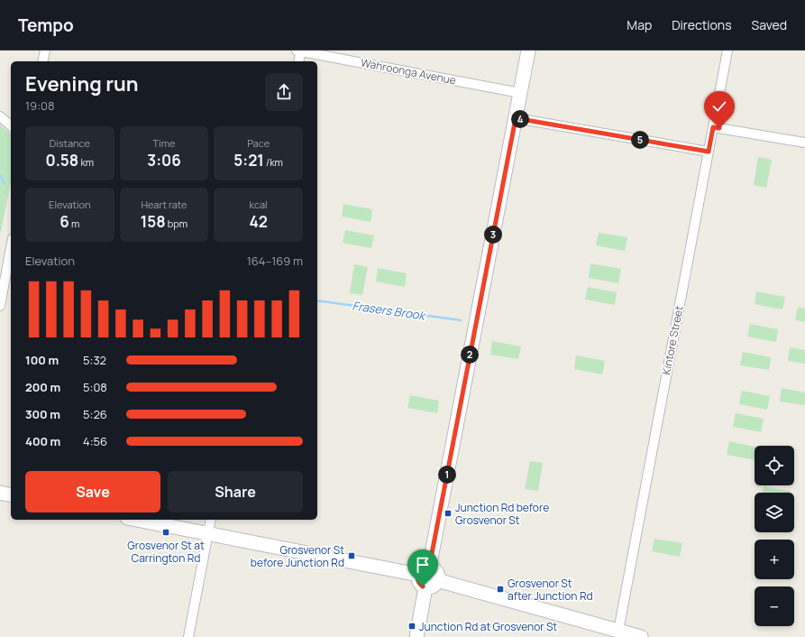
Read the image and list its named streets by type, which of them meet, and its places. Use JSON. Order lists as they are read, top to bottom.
{
  "streets": {
    "street": ["Wahroonga Avenue", "Kintore Street"]
  },
  "water": ["Frasers Brook"],
  "places": {
    "transit": [
      "Junction Rd before Grosvenor St",
      "Grosvenor St at Carrington Rd",
      "Grosvenor St before Junction Rd",
      "Grosvenor St after Junction Rd",
      "Junction Rd at Grosvenor St"
    ]
  },
  "page": {
    "header": "Tempo",
    "nav": ["Map", "Directions", "Saved"],
    "heading": ["Evening run", "19:08"],
    "pins": [
      "4",
      "5",
      "3",
      "2",
      "1"
    ],
    "stats": [
      ["Distance", "0.58 km"],
      ["Time", "3:06"],
      ["Pace", "5:21 /km"],
      ["Elevation", "6 m"],
      ["Heart rate", "158 bpm"],
      ["kcal", "42"]
    ],
    "chart": ["Elevation", "164–169 m"],
    "list": [
      {
        "name": "100 m",
        "note": "5:32"
      },
      {
        "name": "200 m",
        "note": "5:08"
      },
      {
        "name": "300 m",
        "note": "5:26"
      },
      {
        "name": "400 m",
        "note": "4:56"
      }
    ],
    "map_buttons": ["+", "−"],
    "buttons": ["Save", "Share"]
  }
}
